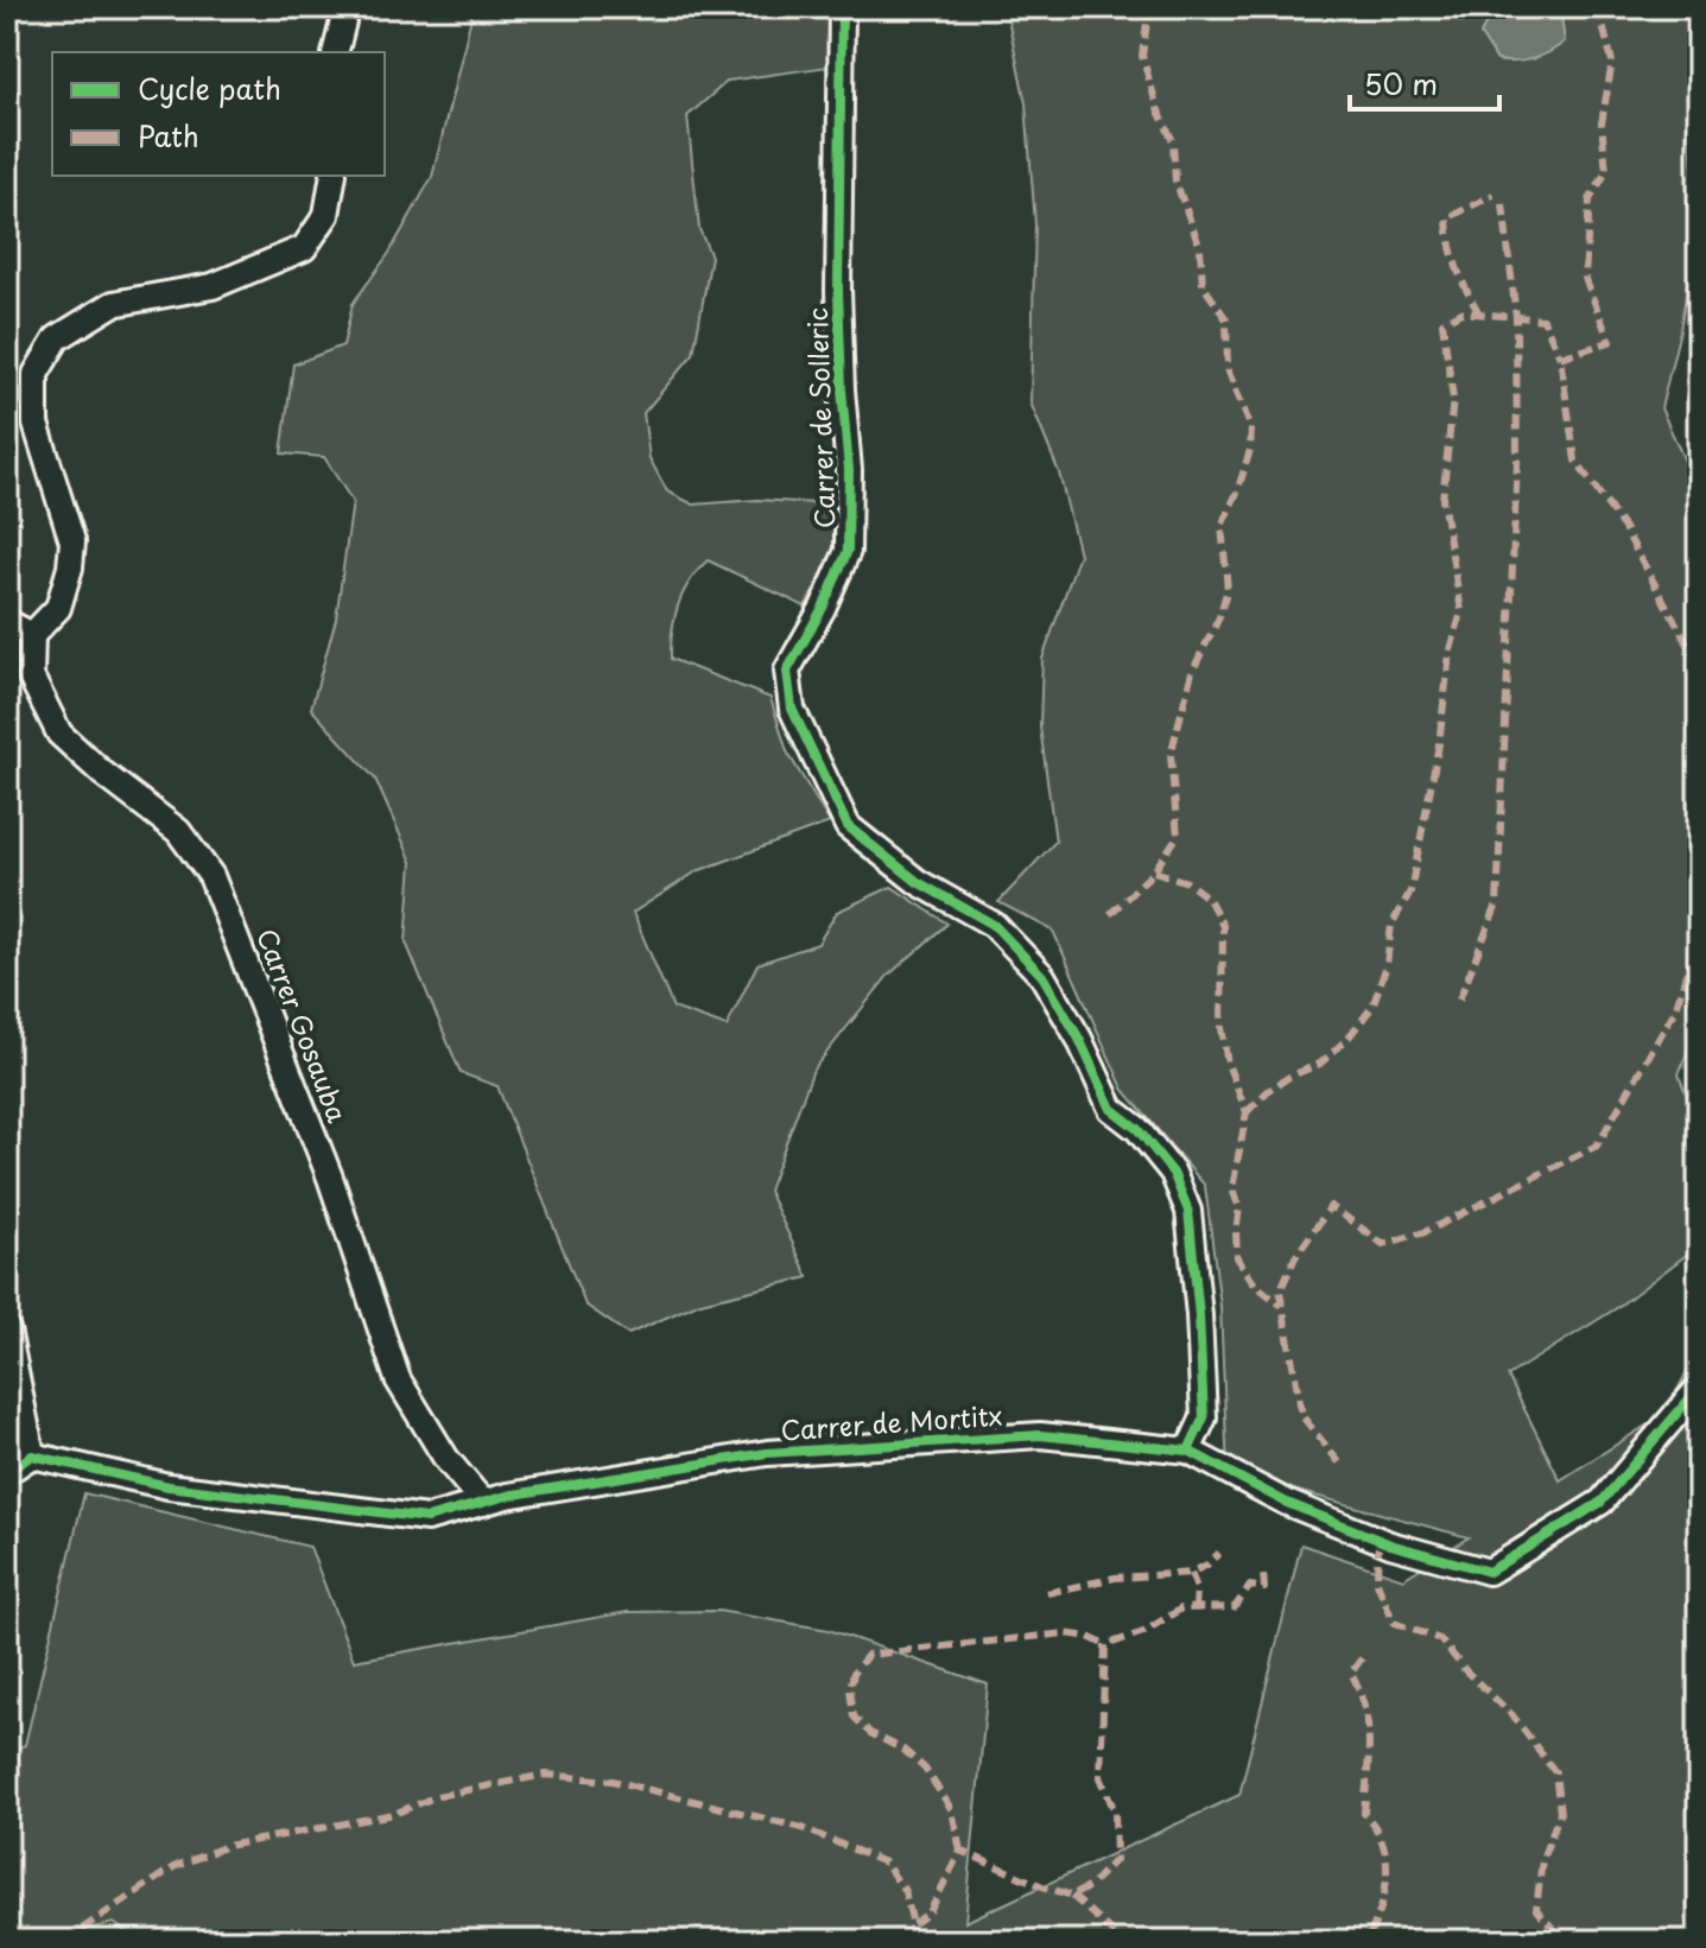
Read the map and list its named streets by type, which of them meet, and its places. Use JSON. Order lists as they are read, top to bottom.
{
  "streets": {
    "street": ["Carrer de Solleric", "Carrer Gosauba", "Carrer de Mortitx"]
  },
  "crossings": [
    ["Carrer de Solleric", "Carrer de Mortitx"],
    ["Carrer Gosauba", "Carrer de Mortitx"]
  ],
  "legend": ["Cycle path", "Path"],
  "scale_bar": "50 m"
}
